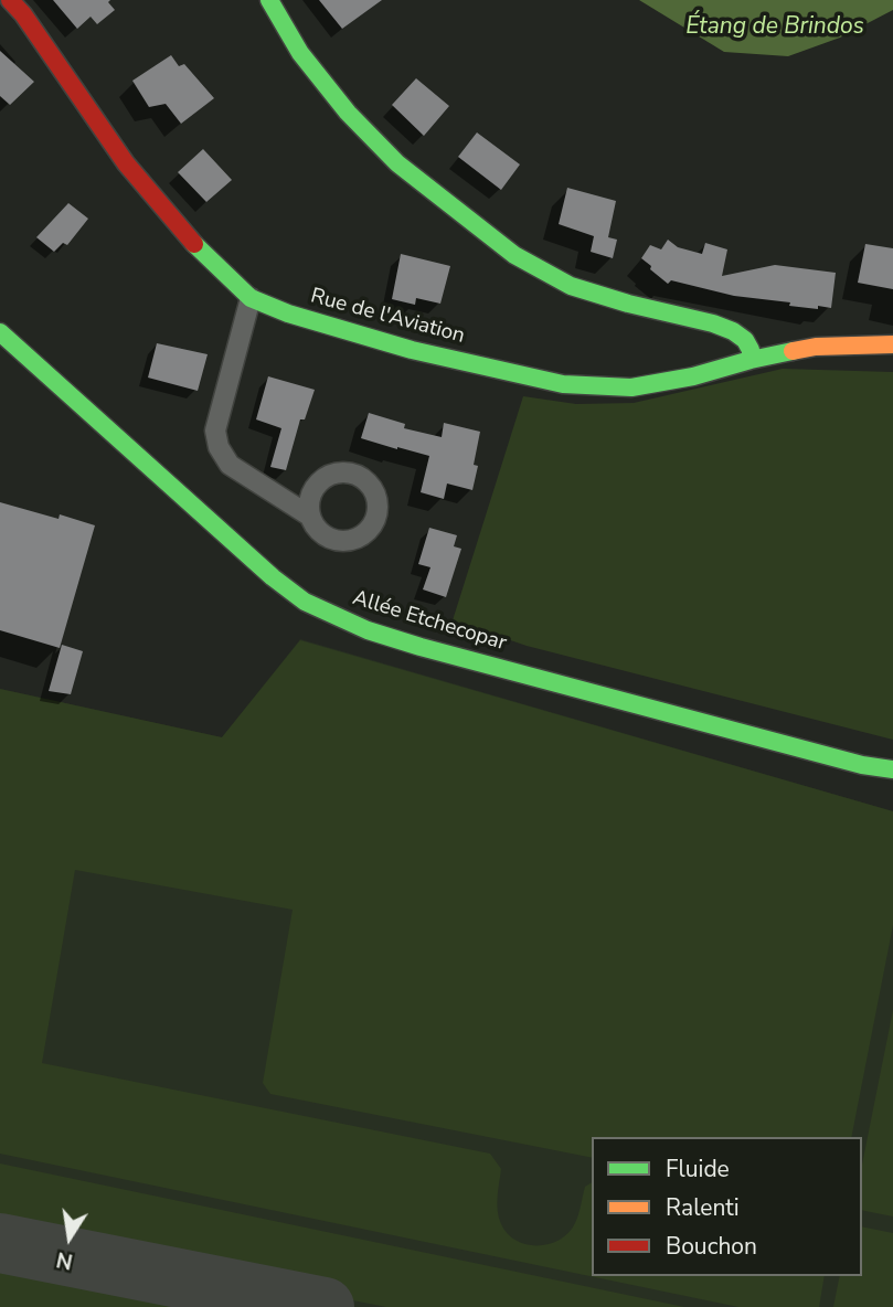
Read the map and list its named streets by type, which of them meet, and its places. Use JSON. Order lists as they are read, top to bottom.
{
  "streets": {
    "street": ["Rue de l'Aviation", "Allée Etchecopar"]
  },
  "water": ["Étang de Brindos"],
  "legend": ["Fluide", "Ralenti", "Bouchon"],
  "north": "bottom"
}
